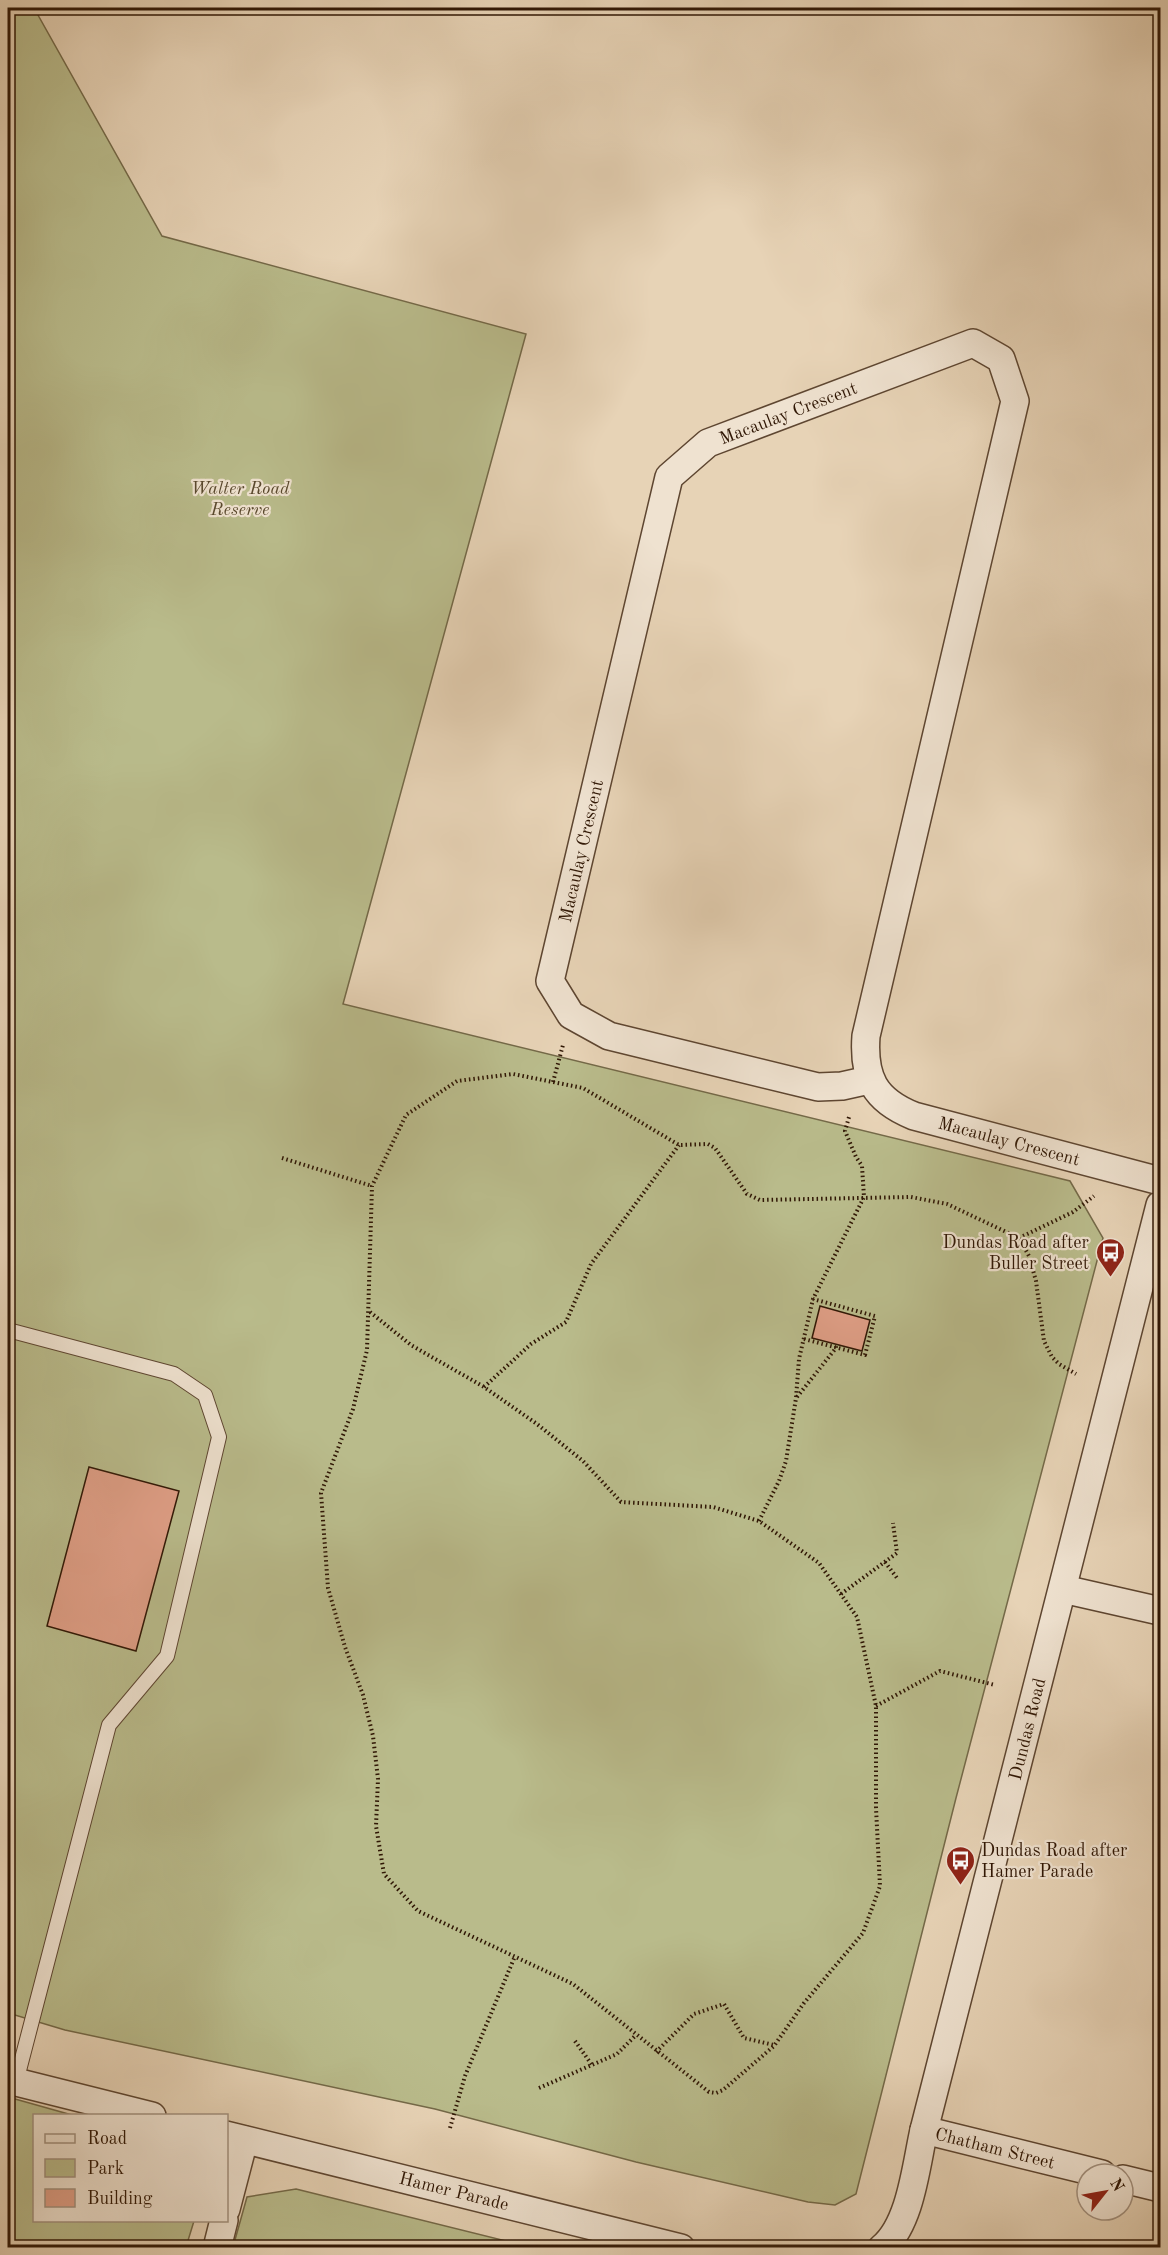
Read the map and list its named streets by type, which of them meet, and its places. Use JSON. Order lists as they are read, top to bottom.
{
  "streets": {
    "street": [
      "Macaulay Crescent",
      "Dundas Road",
      "Chatham Street",
      "Hamer Parade"
    ]
  },
  "crossings": [
    ["Dundas Road", "Chatham Street"]
  ],
  "parks": ["Walter Road Reserve"],
  "places": {
    "bus stop": ["Dundas Road after Buller Street", "Dundas Road after Hamer Parade"]
  },
  "legend": ["Road", "Park", "Building"],
  "north": "top right"
}
